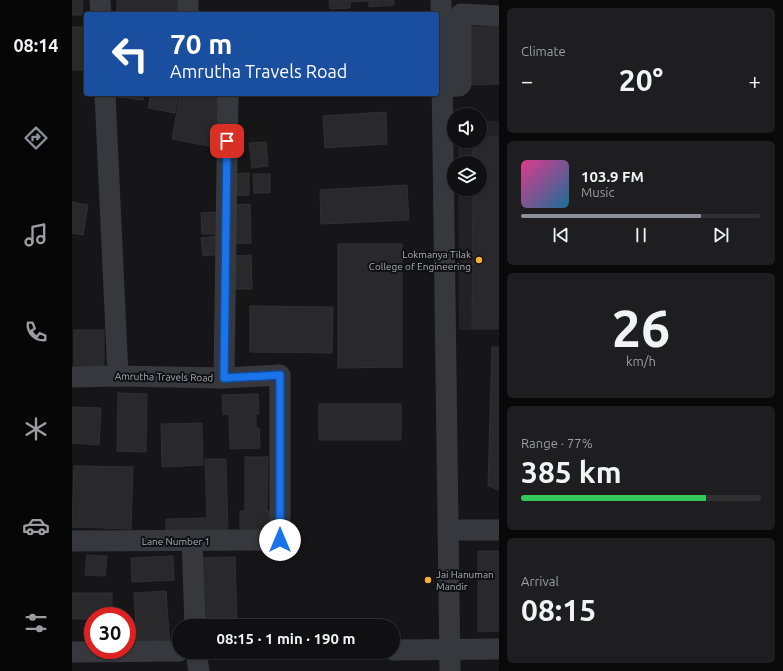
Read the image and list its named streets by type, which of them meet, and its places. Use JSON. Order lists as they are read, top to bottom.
{
  "streets": {
    "street": ["Amrutha Travels Road", "Lane Number 1"]
  },
  "crossings": [
    ["Amrutha Travels Road", "Lane Number 1"]
  ],
  "places": ["Lokmanya Tilak College of Engineering", "Jai Hanuman Mandir"],
  "page": {
    "tabs": "08:14",
    "tile": [
      "Climate",
      ["26", "km/h"],
      ["Range · 77%", "385 km"],
      ["Arrival", "08:15"]
    ],
    "turn": ["70 m", "Amrutha Travels Road"],
    "heat": ["−", "20°", "+"],
    "song": ["103.9 FM", "Music"],
    "limit": "30",
    "trip": "08:15 · 1 min · 190 m"
  }
}
